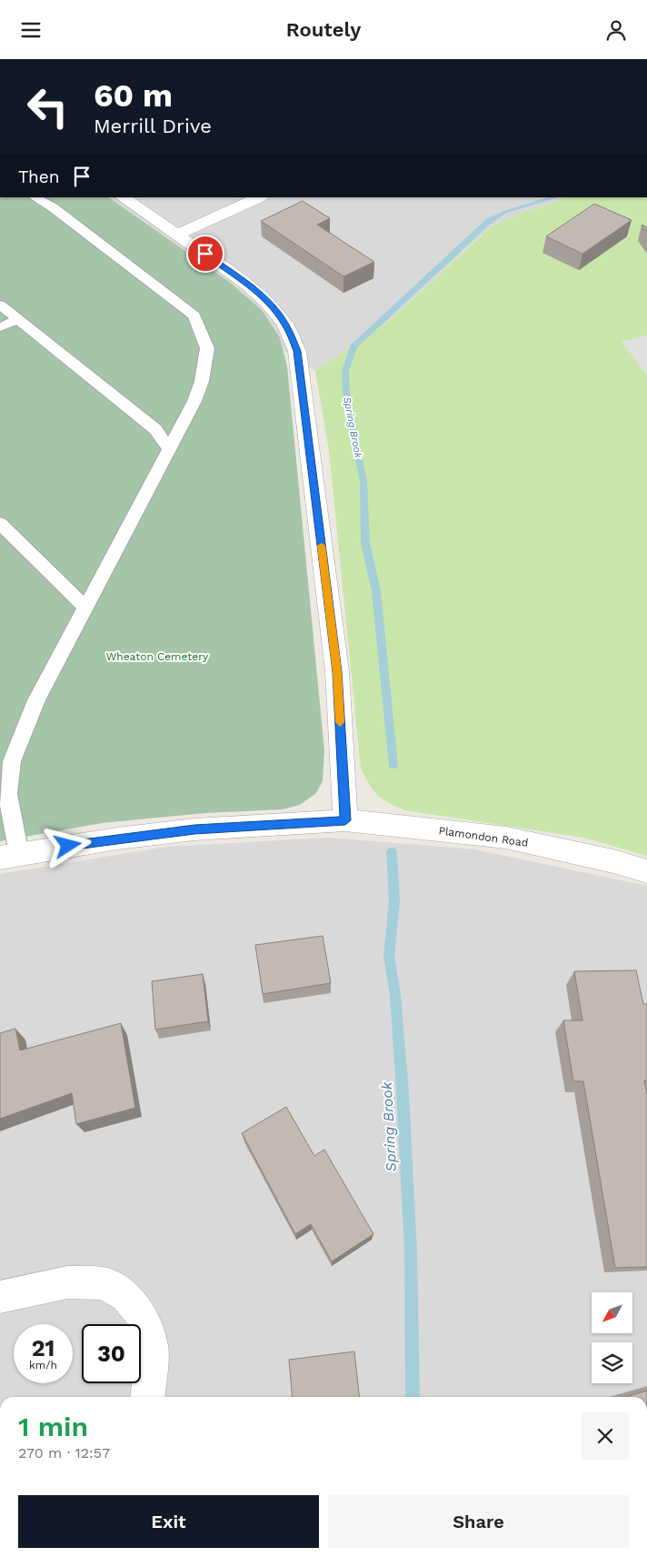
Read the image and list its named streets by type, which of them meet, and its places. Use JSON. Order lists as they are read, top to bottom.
{
  "streets": {
    "street": ["Plamondon Road"]
  },
  "water": ["Spring Brook"],
  "parks": ["Wheaton Cemetery"],
  "north": "bottom left",
  "page": {
    "header": "Routely",
    "turn": ["60 m", "Merrill Drive"],
    "then": "Then",
    "speed": "21 km/h",
    "limit": "30",
    "heading": ["1 min", "270 m · 12:57"],
    "buttons": ["Exit", "Share"]
  }
}
